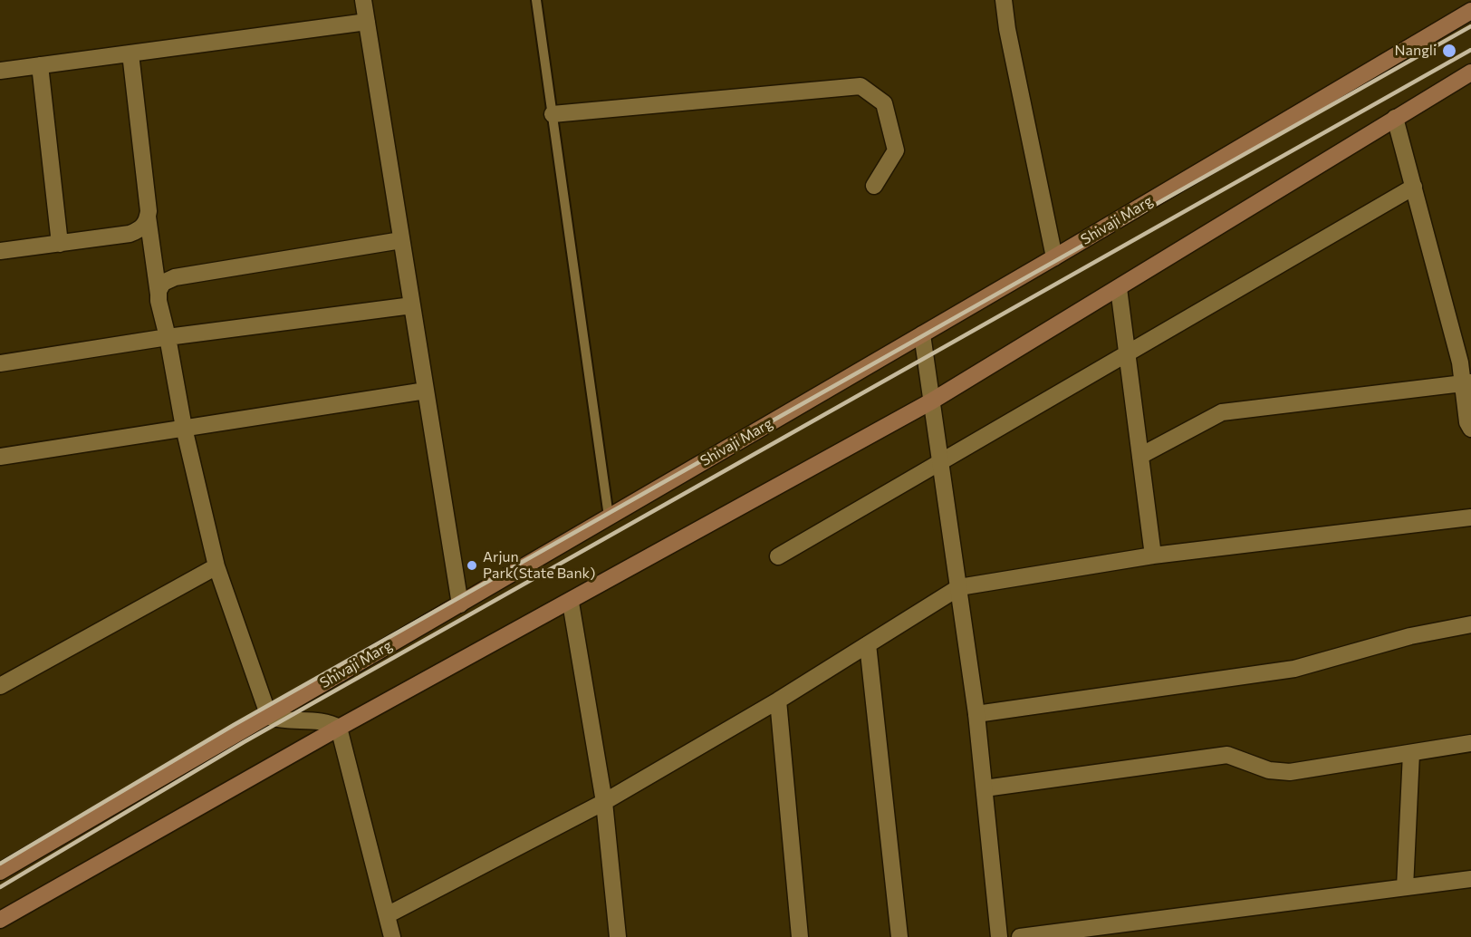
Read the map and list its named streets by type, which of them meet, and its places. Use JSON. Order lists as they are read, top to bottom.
{
  "streets": {
    "main road": ["Shivaji Marg"]
  },
  "places": ["Nangli", "Arjun Park(State Bank)"]
}
